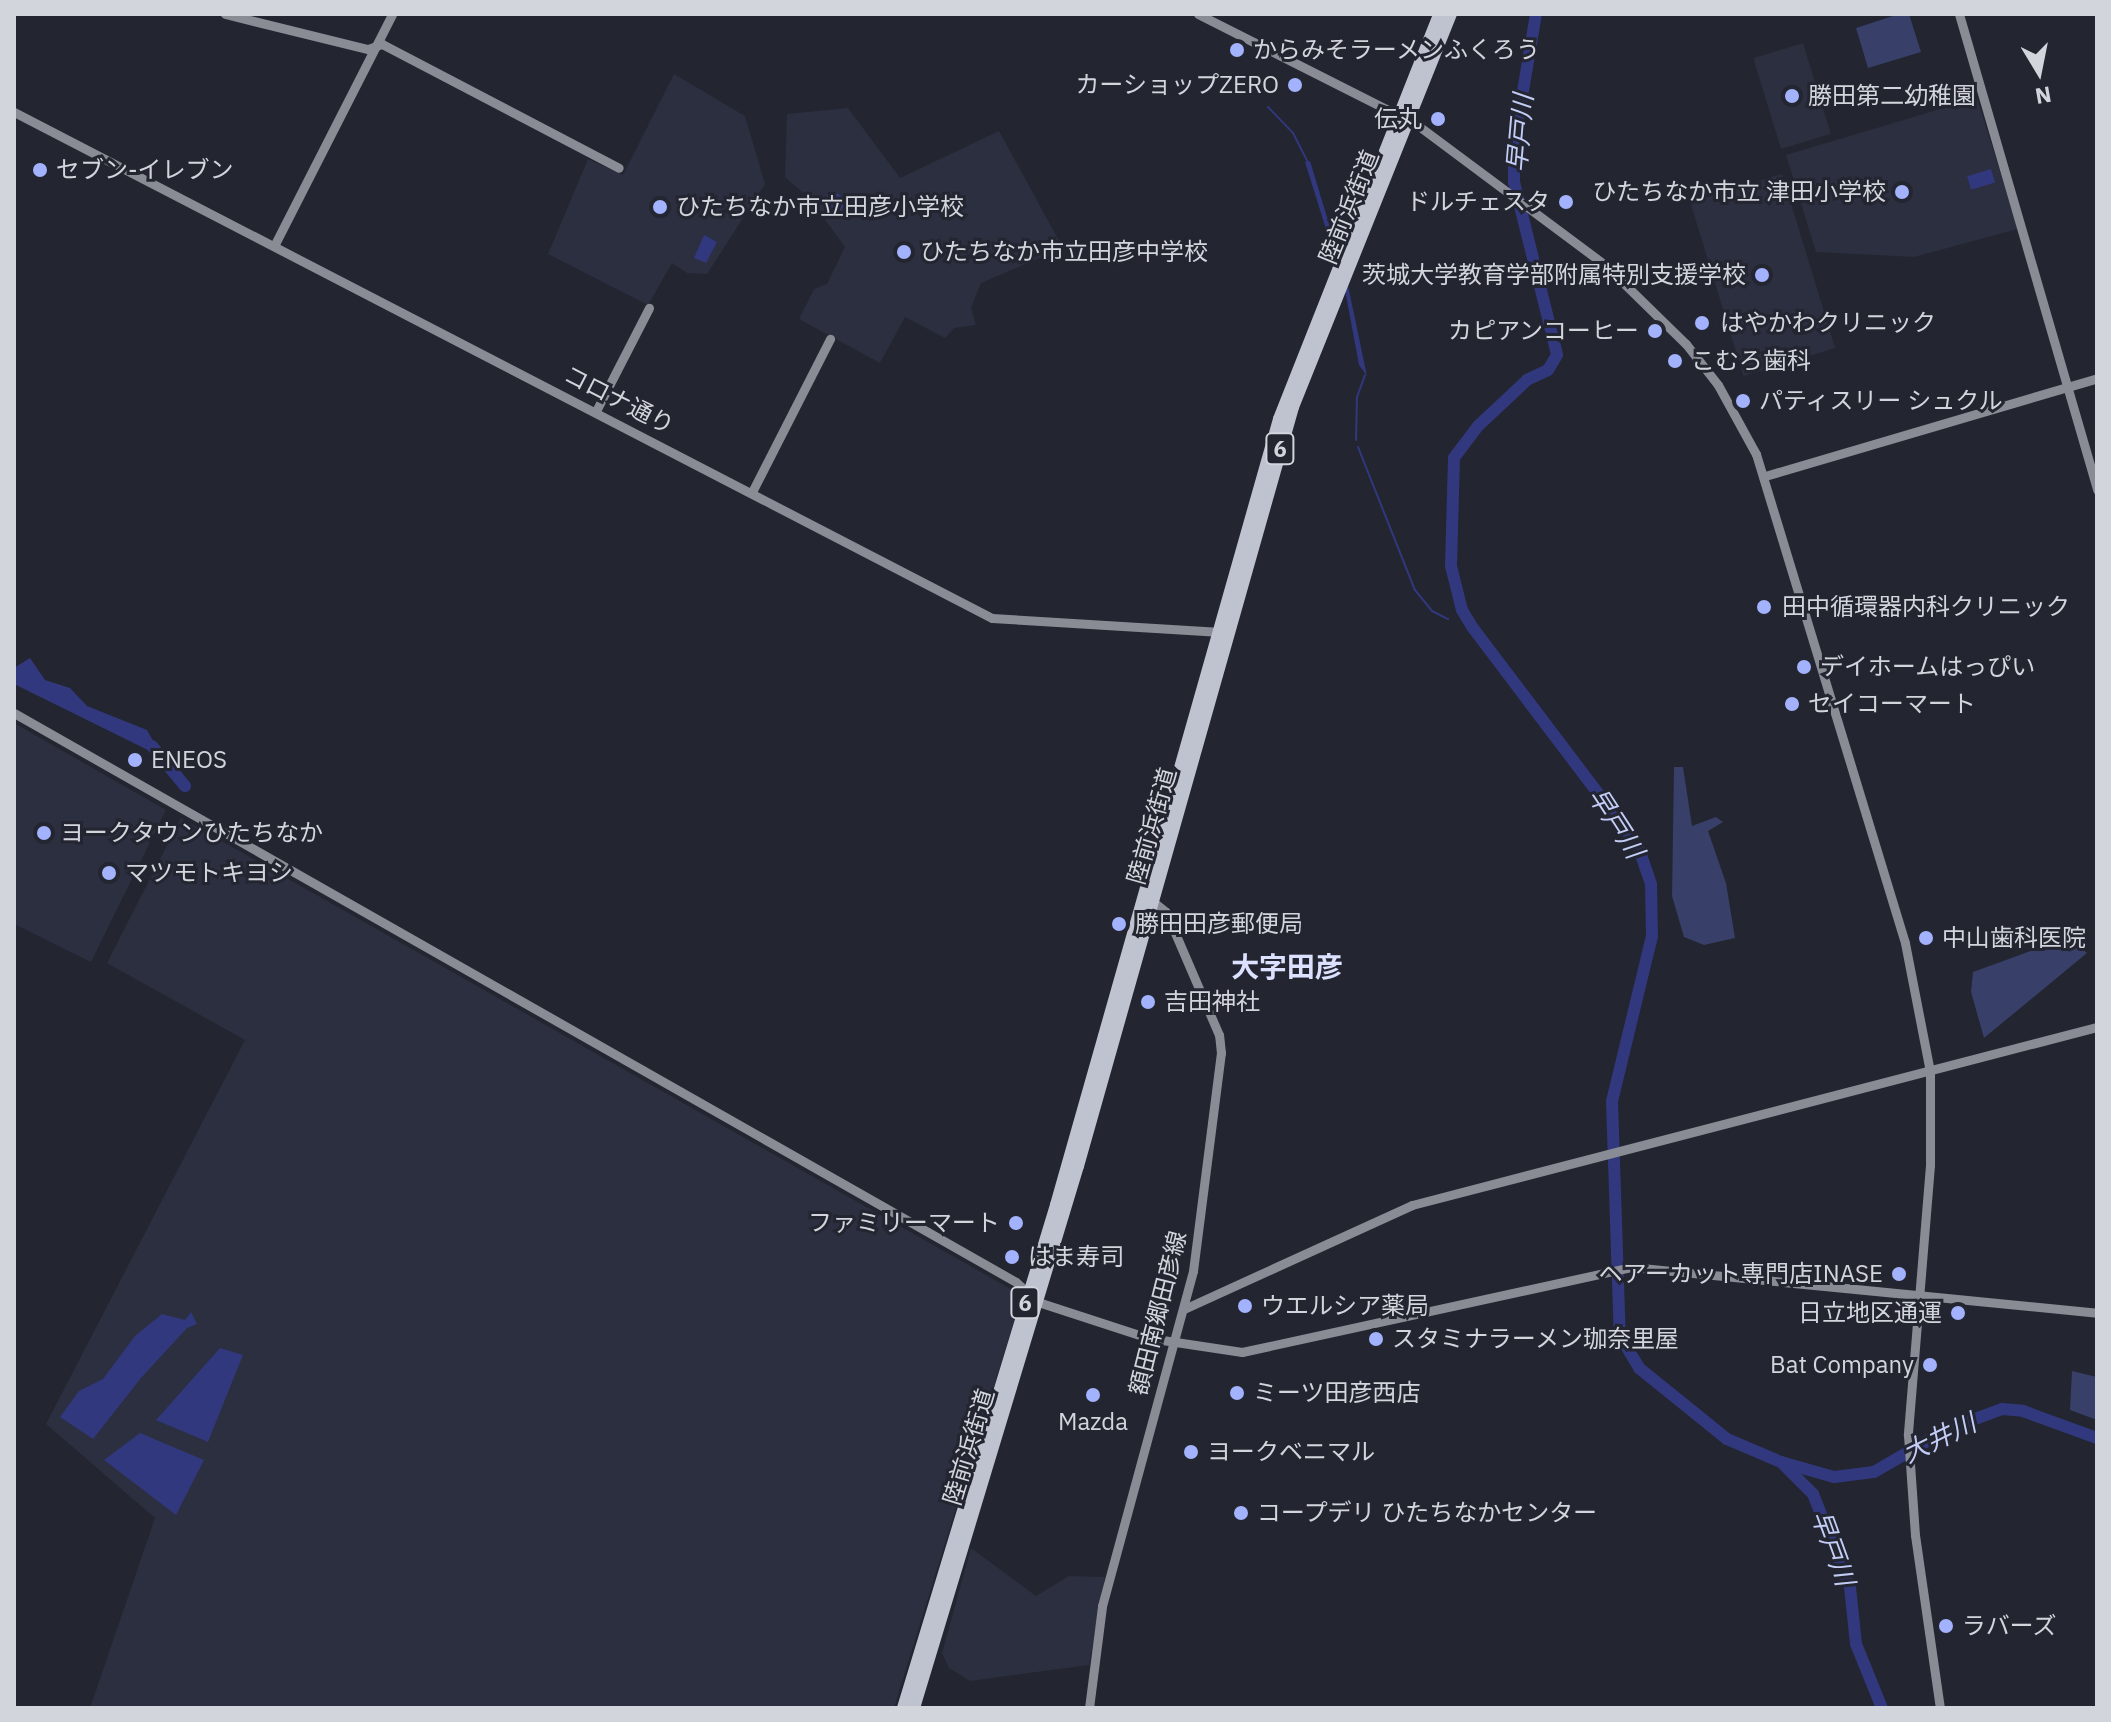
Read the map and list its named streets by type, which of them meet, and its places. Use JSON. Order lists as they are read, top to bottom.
{
  "streets": {
    "highway": ["陸前浜街道", "6"],
    "street": ["コロナ通り", "額田南郷田彦線"]
  },
  "crossings": [
    ["陸前浜街道", "コロナ通り"],
    ["陸前浜街道", "額田南郷田彦線"]
  ],
  "districts": ["大字田彦"],
  "water": ["早戸川", "大井川"],
  "places": [
    "からみそラーメンふくろう",
    "カーショップZERO",
    "勝田第二幼稚園",
    "伝丸",
    "セブン-イレブン",
    "ひたちなか市立 津田小学校",
    "ドルチェスタ",
    "ひたちなか市立田彦小学校",
    "ひたちなか市立田彦中学校",
    "茨城大学教育学部附属特別支援学校",
    "はやかわクリニック",
    "カピアンコーヒー",
    "こむろ歯科",
    "パティスリー シュクル",
    "田中循環器内科クリニック",
    "デイホームはっぴい",
    "セイコーマート",
    "ENEOS",
    "ヨークタウンひたちなか",
    "マツモトキヨシ",
    "勝田田彦郵便局",
    "中山歯科医院",
    "吉田神社",
    "ファミリーマート",
    "はま寿司",
    "ヘアーカット専門店INASE",
    "ウエルシア薬局",
    "日立地区通運",
    "スタミナラーメン珈奈里屋",
    "Bat Company",
    "ミーツ田彦西店",
    "Mazda",
    "ヨークベニマル",
    "コープデリ ひたちなかセンター",
    "ラバーズ"
  ],
  "north": "bottom"
}
